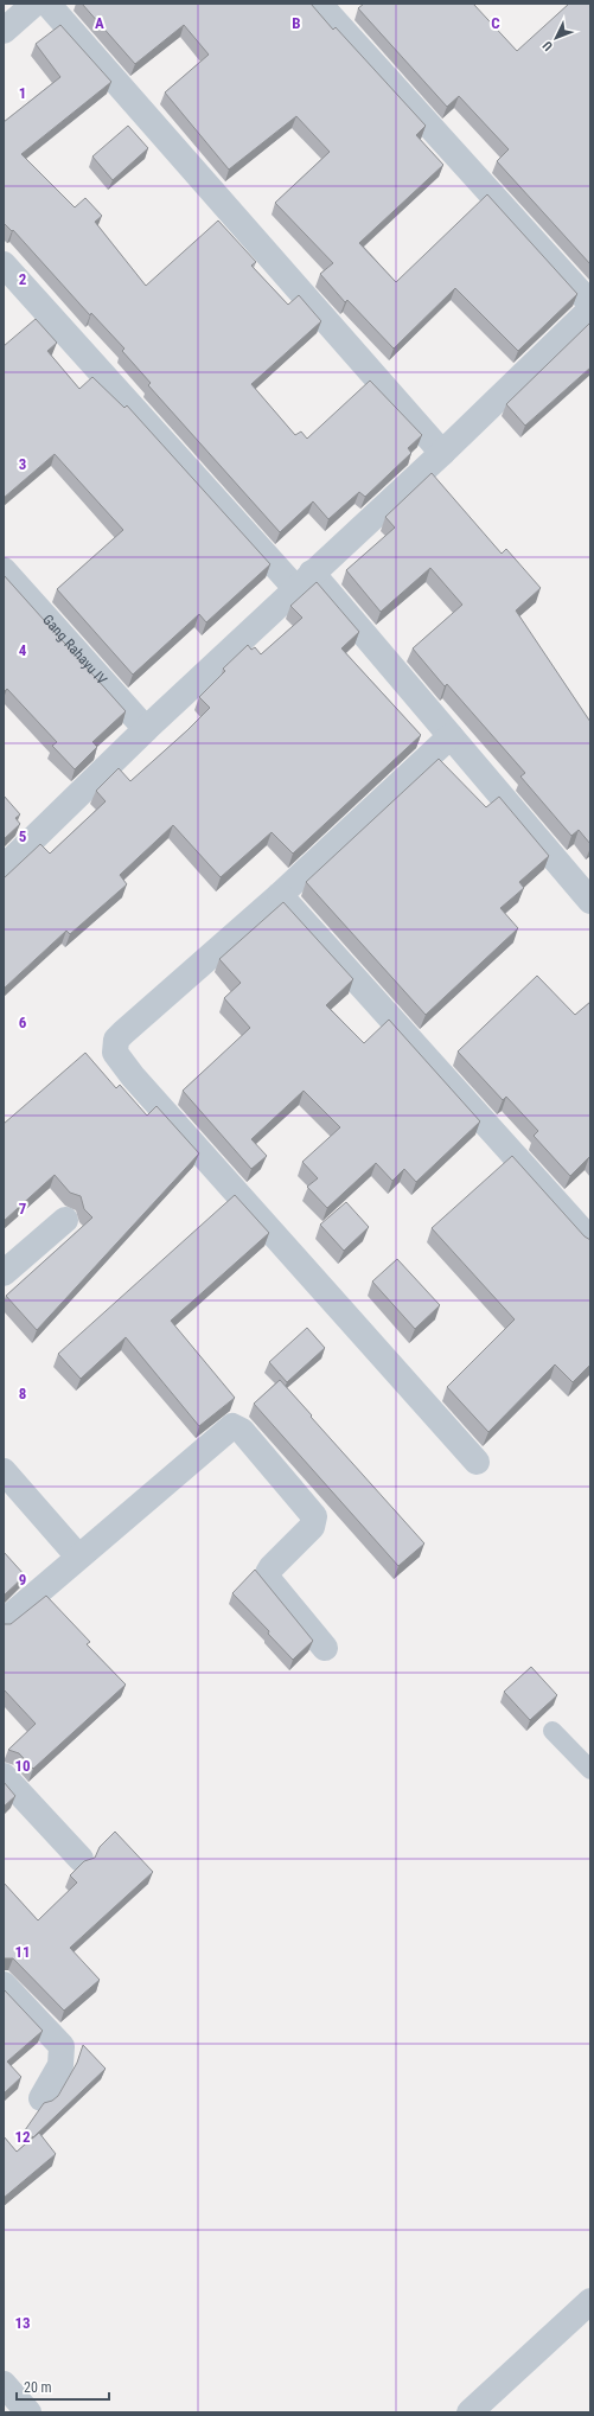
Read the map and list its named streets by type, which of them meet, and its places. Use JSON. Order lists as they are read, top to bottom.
{
  "streets": {
    "street": ["Gang Rahayu IV"]
  },
  "scale_bar": "20 m",
  "north": "bottom left",
  "grid": {
    "columns": ["A", "B", "C"],
    "rows": [
      "1",
      "2",
      "3",
      "4",
      "5",
      "6",
      "7",
      "8",
      "9",
      "10",
      "11",
      "12",
      "13"
    ]
  }
}
